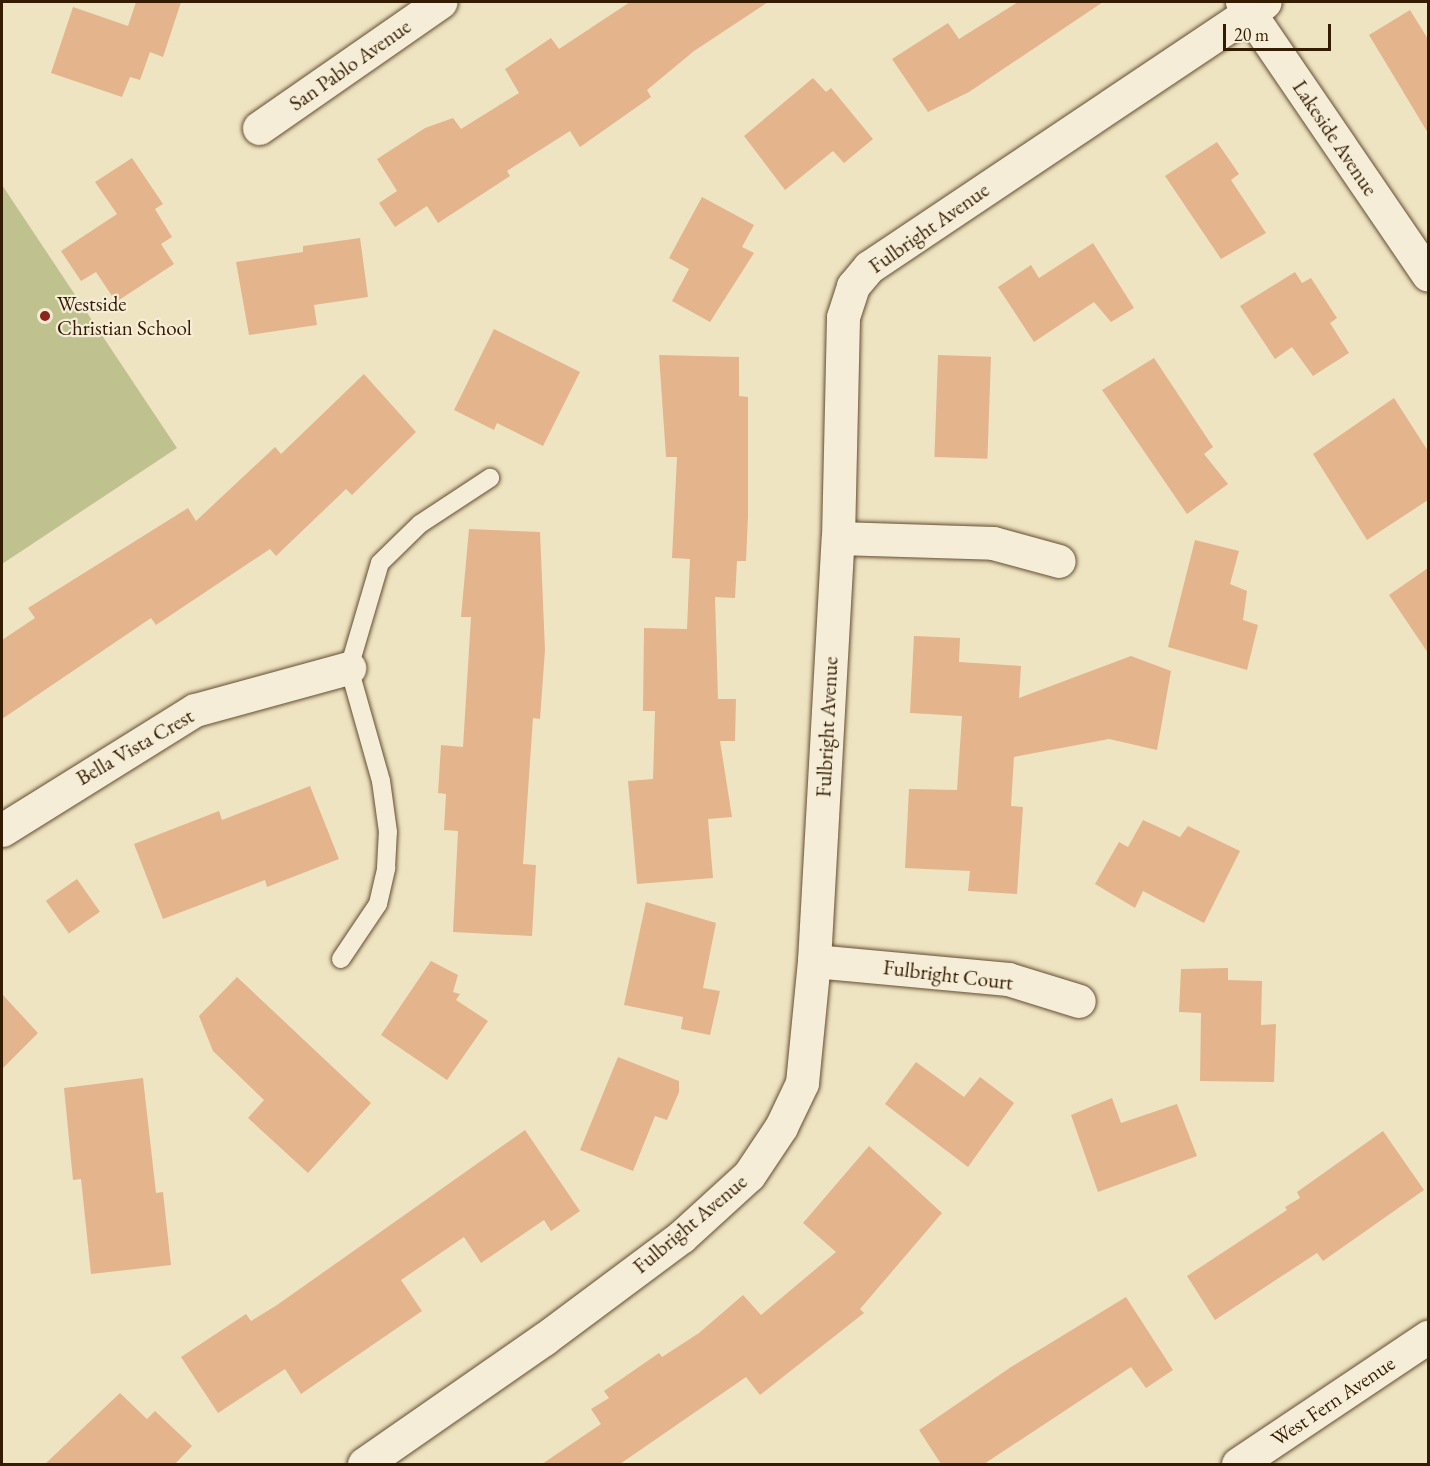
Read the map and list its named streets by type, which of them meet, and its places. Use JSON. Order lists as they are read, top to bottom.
{
  "streets": {
    "street": [
      "San Pablo Avenue",
      "Lakeside Avenue",
      "Fulbright Avenue",
      "Bella Vista Crest",
      "Fulbright Court",
      "West Fern Avenue"
    ]
  },
  "crossings": [
    ["Lakeside Avenue", "Fulbright Avenue"],
    ["Fulbright Avenue", "Fulbright Court"]
  ],
  "places": ["Westside Christian School"],
  "scale_bar": "20 m"
}
